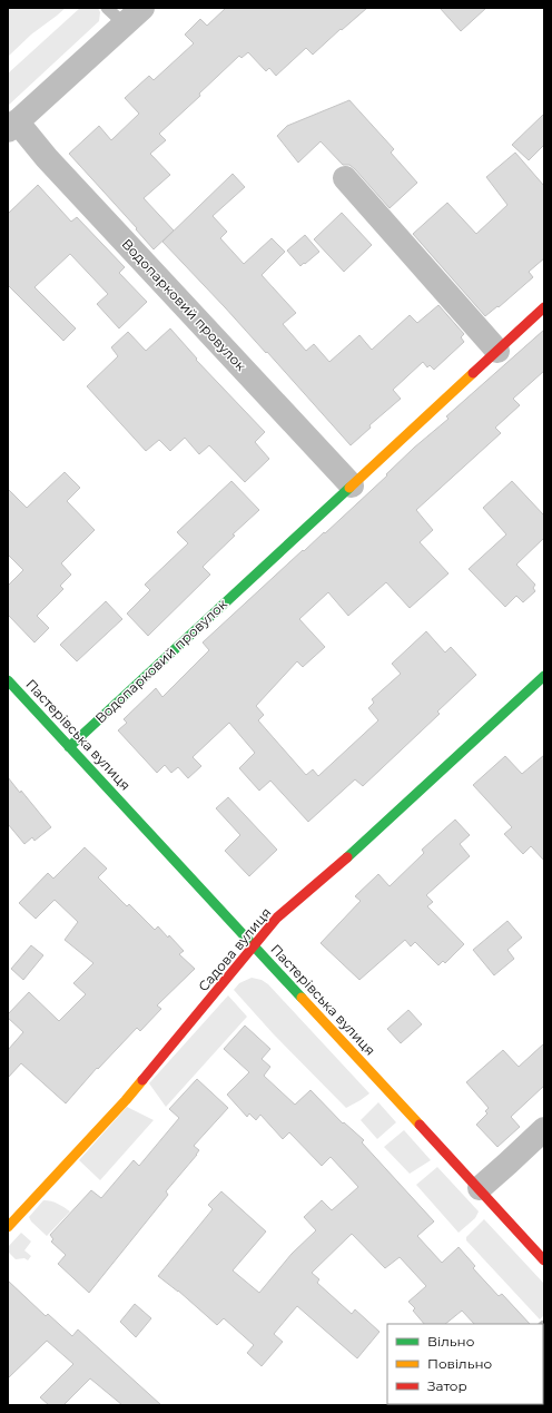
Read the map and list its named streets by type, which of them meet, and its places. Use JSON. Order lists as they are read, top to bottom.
{
  "streets": {
    "street": ["Водопарковий провулок", "Пастерівська вулиця", "Садова вулиця"]
  },
  "crossings": [
    ["Водопарковий провулок", "Пастерівська вулиця"],
    ["Пастерівська вулиця", "Садова вулиця"]
  ],
  "legend": ["Вільно", "Повільно", "Затор"]
}
